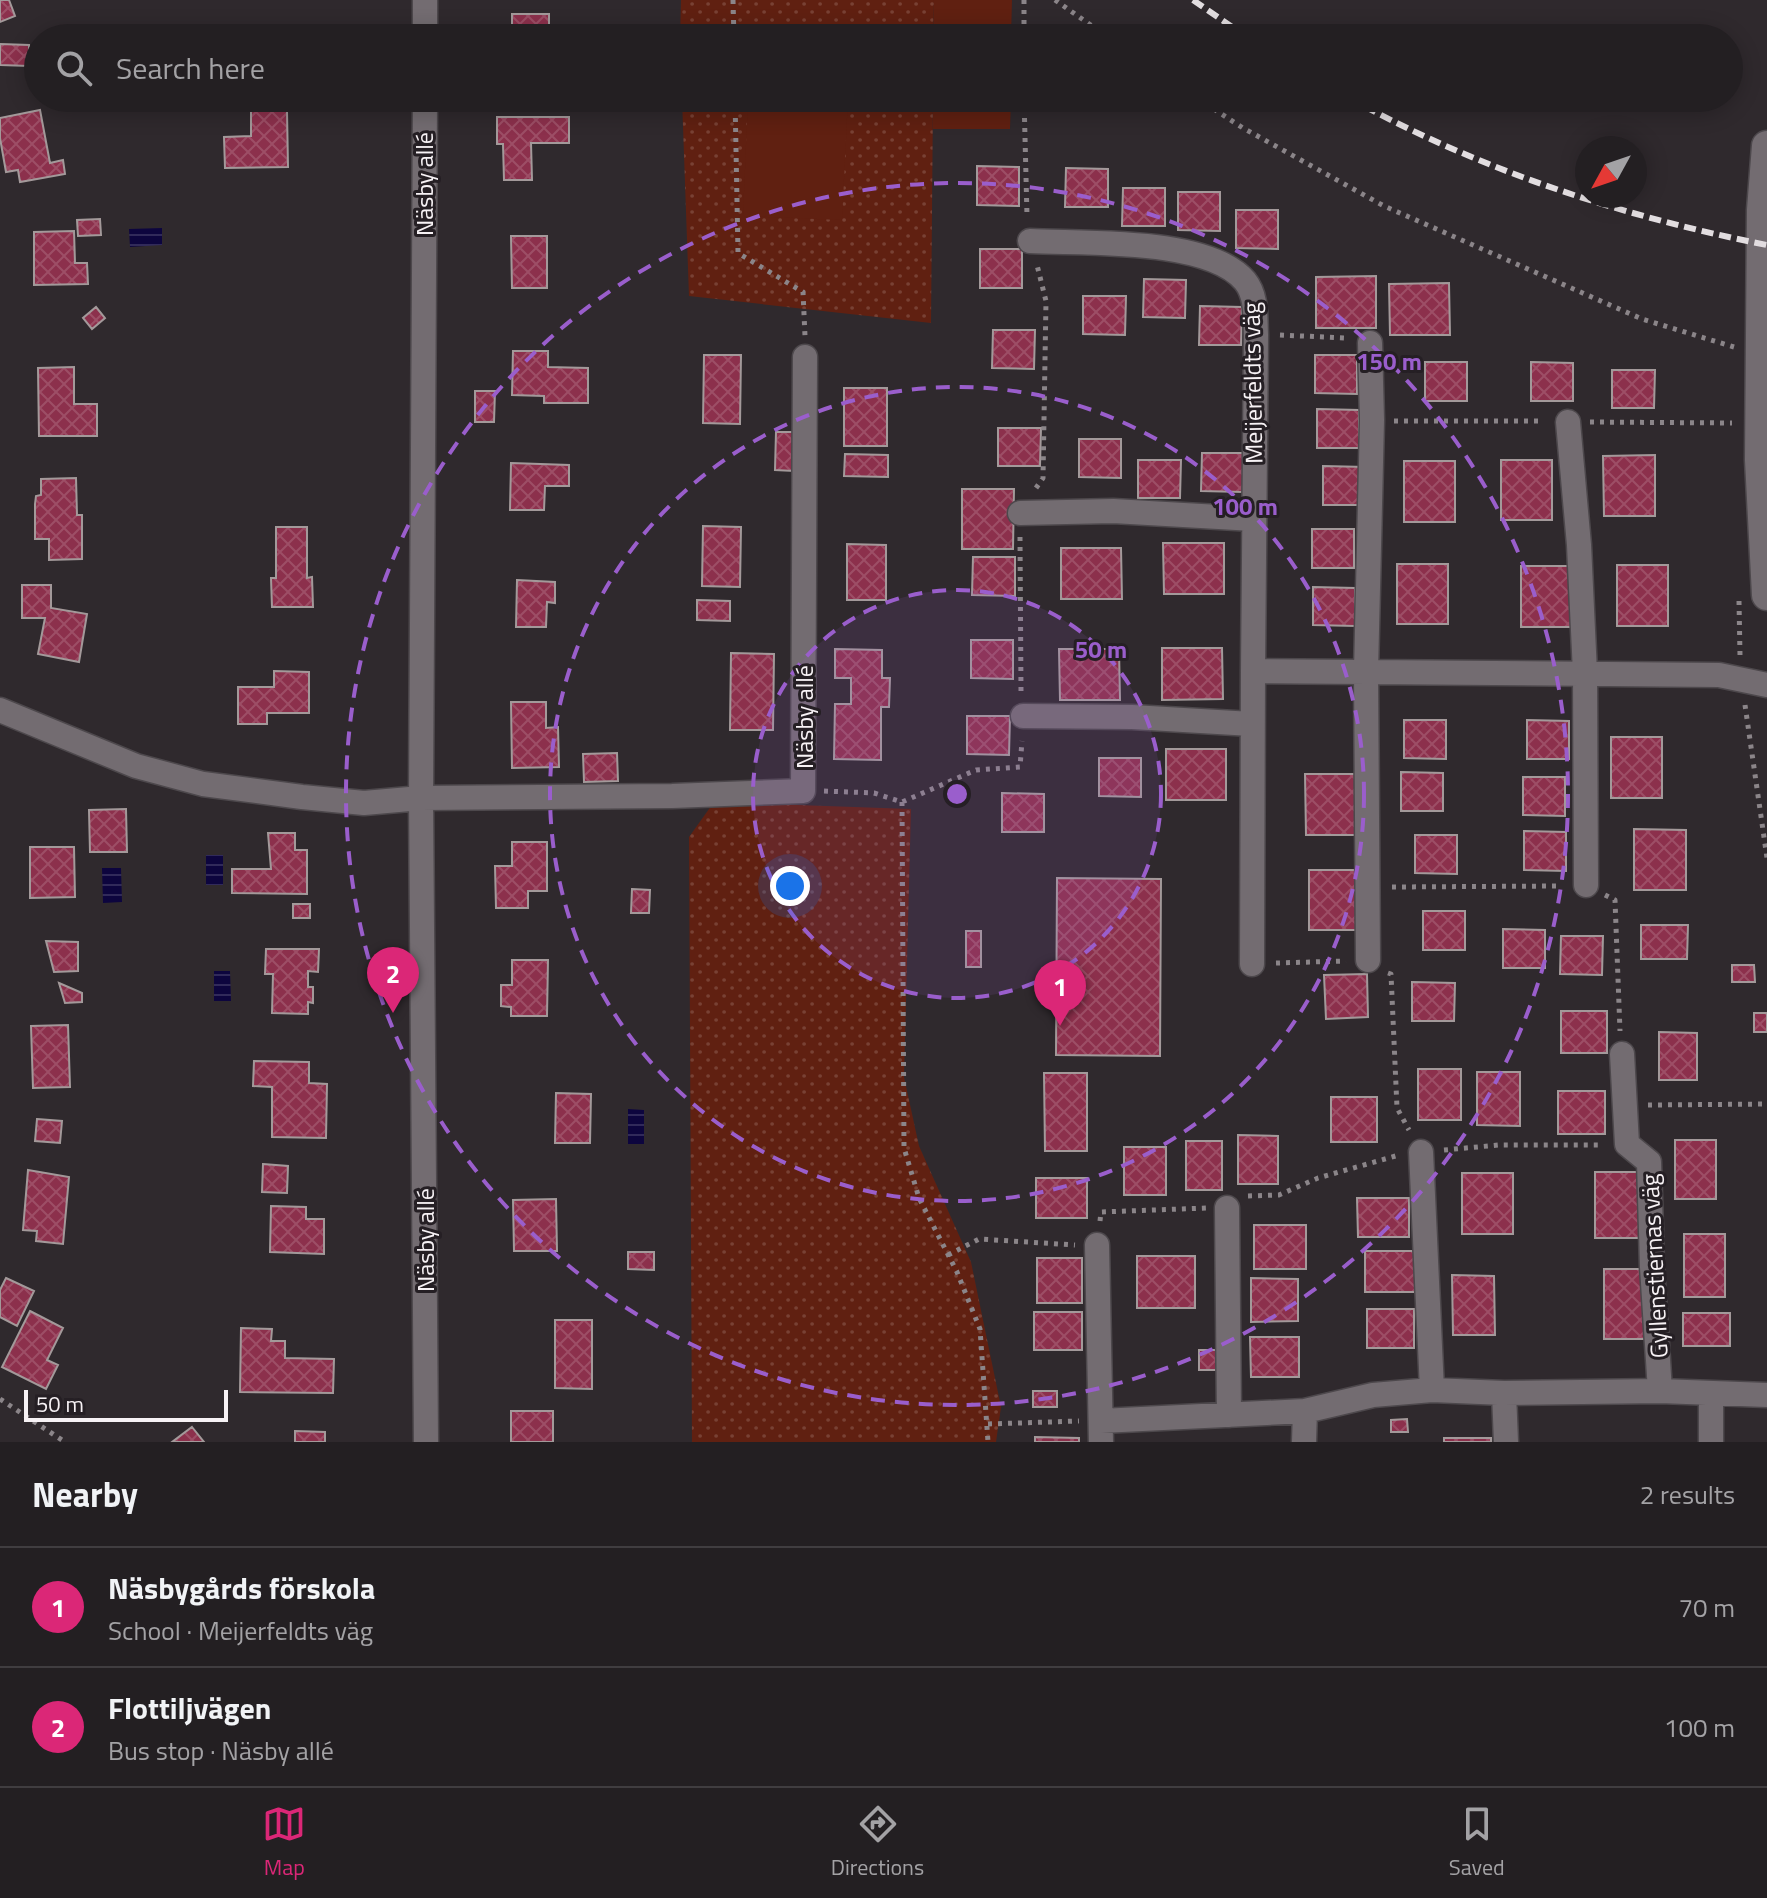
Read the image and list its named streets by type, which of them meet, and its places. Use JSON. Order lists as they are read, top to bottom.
{
  "streets": {
    "street": ["Näsby allé", "Meijerfeldts väg", "Gyllenstiernas väg"]
  },
  "scale_bar": "50 m",
  "north": "bottom left",
  "page": {
    "search": "Search here",
    "pins": ["2", "1"],
    "scale": "50 m",
    "heading": ["Nearby", "2 results"],
    "list": [
      {
        "mark": "1",
        "name": "Näsbygårds förskola",
        "note": "School · Meijerfeldts väg",
        "value": "70 m"
      },
      {
        "mark": "2",
        "name": "Flottiljvägen",
        "note": "Bus stop · Näsby allé",
        "value": "100 m"
      }
    ],
    "nav": ["Map", "Directions", "Saved"]
  },
  "rings": ["150 m", "100 m", "50 m"]
}
